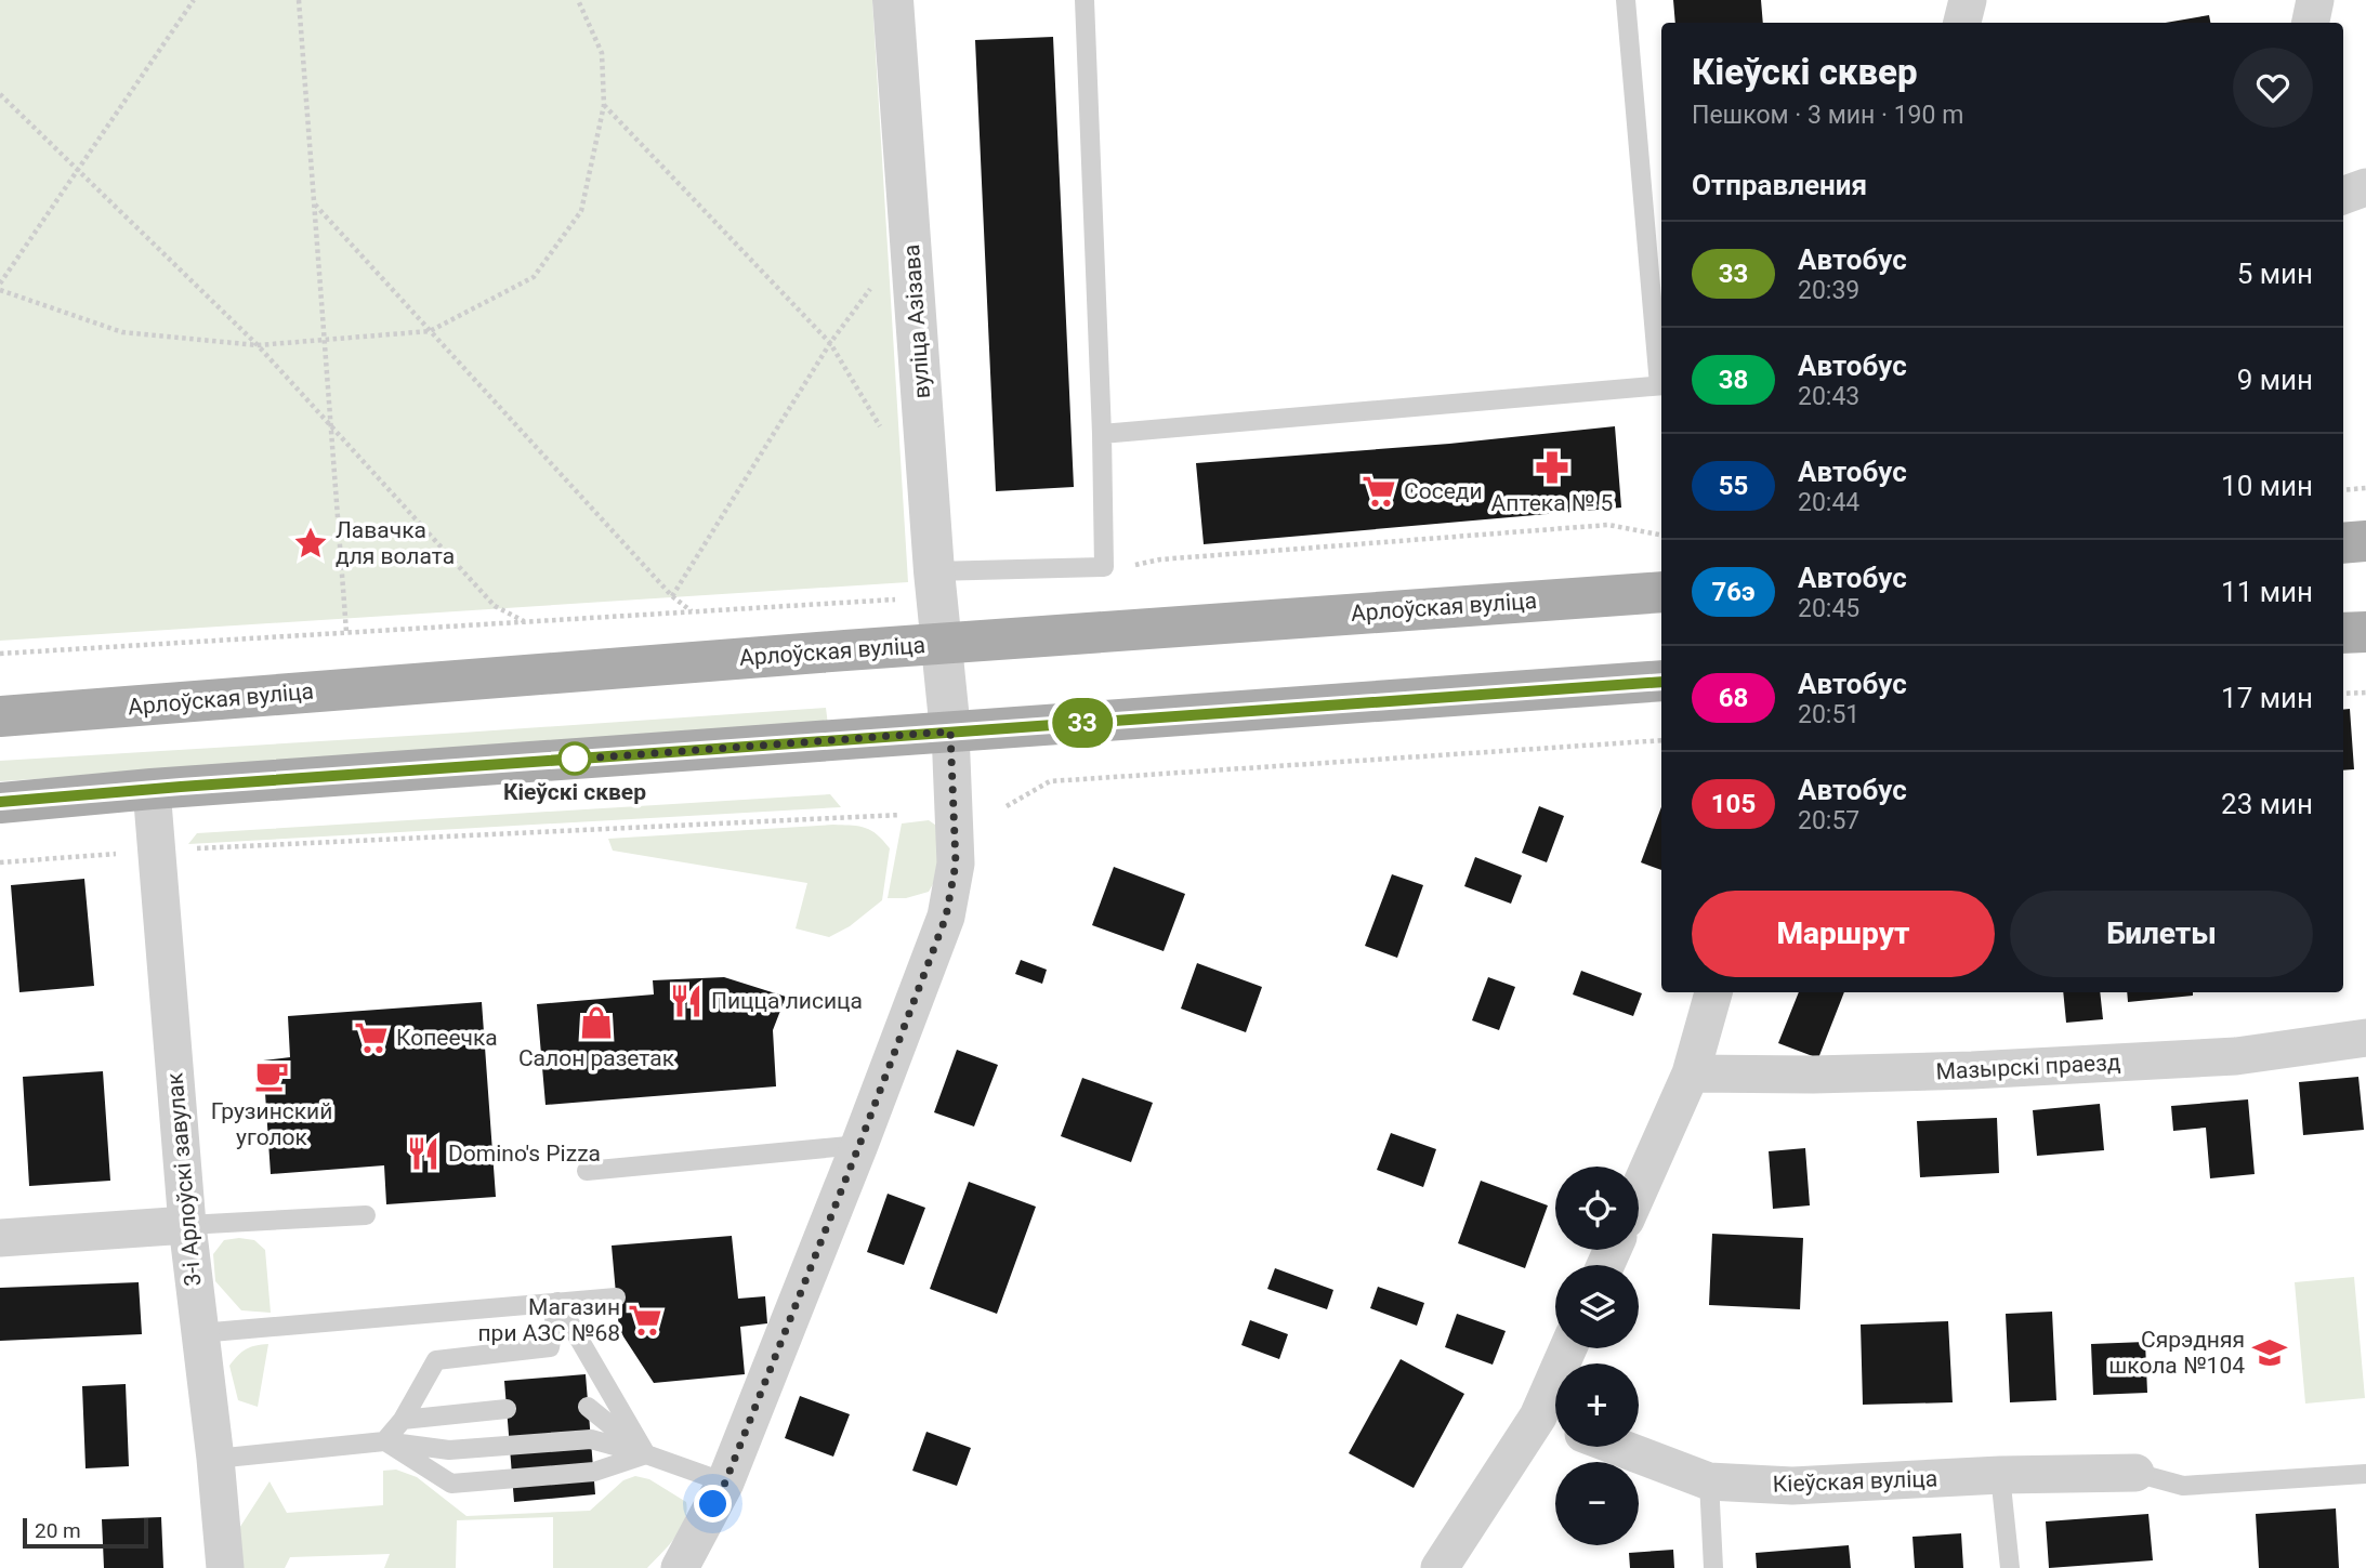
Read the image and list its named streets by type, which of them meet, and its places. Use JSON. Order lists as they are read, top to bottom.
{
  "streets": {
    "main road": ["Арлоўская вуліца"],
    "street": [
      "вуліца Азізава",
      "Мазырскі праезд",
      "3-і Арлоўскі завулак",
      "Кіеўская вуліца"
    ]
  },
  "crossings": [
    ["вуліца Азізава", "Арлоўская вуліца"]
  ],
  "places": {
    "pharmacy": ["Аптека № 5"],
    "supermarket": ["Соседи", "Копеечка", "Магазин при АЗС №68"],
    "place": ["Лавачка для волата"],
    "other": ["Кіеўскі сквер"],
    "restaurant": ["Пицца лисица", "Domino's Pizza"],
    "shop": ["Салон разетак"],
    "cafe": ["Грузинский уголок"],
    "school or university": ["Сярэдняя школа №104"]
  },
  "lines": ["bus line 33"],
  "scale_bar": "20 m",
  "page": {
    "on_map": "33",
    "heading": [
      ["Кіеўскі сквер", "Пешком · 3 мин · 190 m"],
      "Отправления"
    ],
    "list": [
      {
        "mark": "33",
        "name": "Автобус",
        "note": "20:39",
        "value": "5 мин"
      },
      {
        "mark": "38",
        "name": "Автобус",
        "note": "20:43",
        "value": "9 мин"
      },
      {
        "mark": "55",
        "name": "Автобус",
        "note": "20:44",
        "value": "10 мин"
      },
      {
        "mark": "76э",
        "name": "Автобус",
        "note": "20:45",
        "value": "11 мин"
      },
      {
        "mark": "68",
        "name": "Автобус",
        "note": "20:51",
        "value": "17 мин"
      },
      {
        "mark": "105",
        "name": "Автобус",
        "note": "20:57",
        "value": "23 мин"
      }
    ],
    "buttons": ["Маршрут", "Билеты"],
    "map_buttons": ["+", "−"],
    "scale": "20 m"
  }
}
